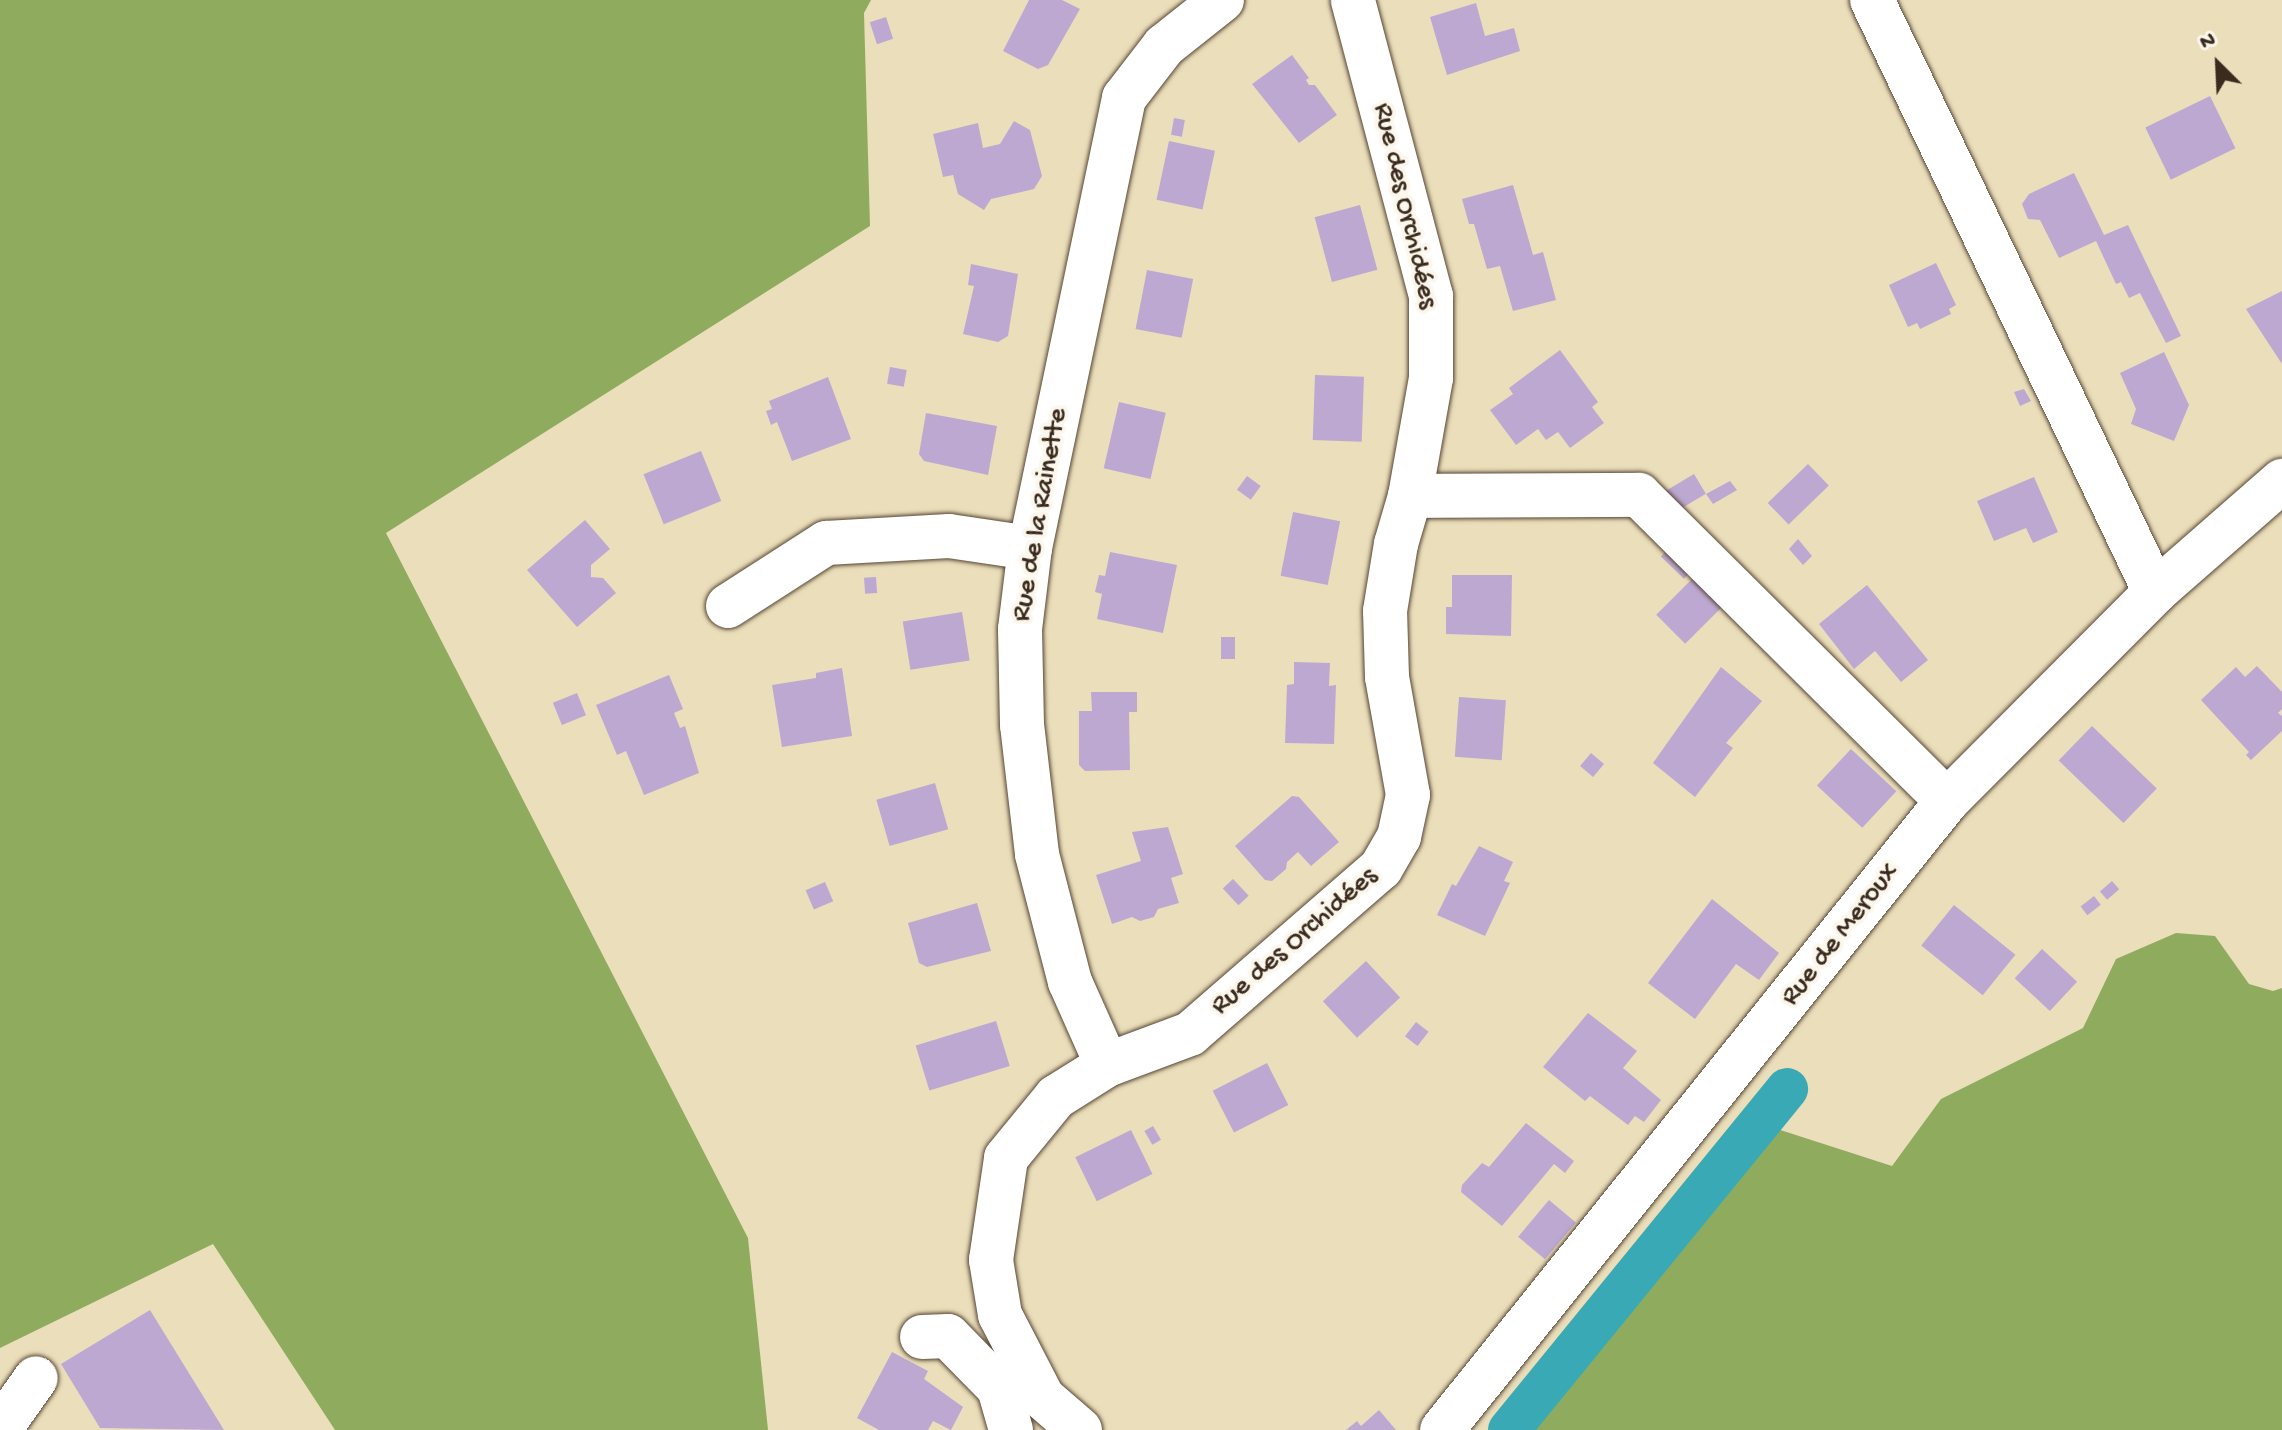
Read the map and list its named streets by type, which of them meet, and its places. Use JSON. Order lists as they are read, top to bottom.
{
  "streets": {
    "street": ["Rue des Orchidées", "Rue de la Rainette", "Rue de Meroux"]
  },
  "crossings": [
    ["Rue des Orchidées", "Rue de la Rainette"]
  ],
  "north": "top left"
}
